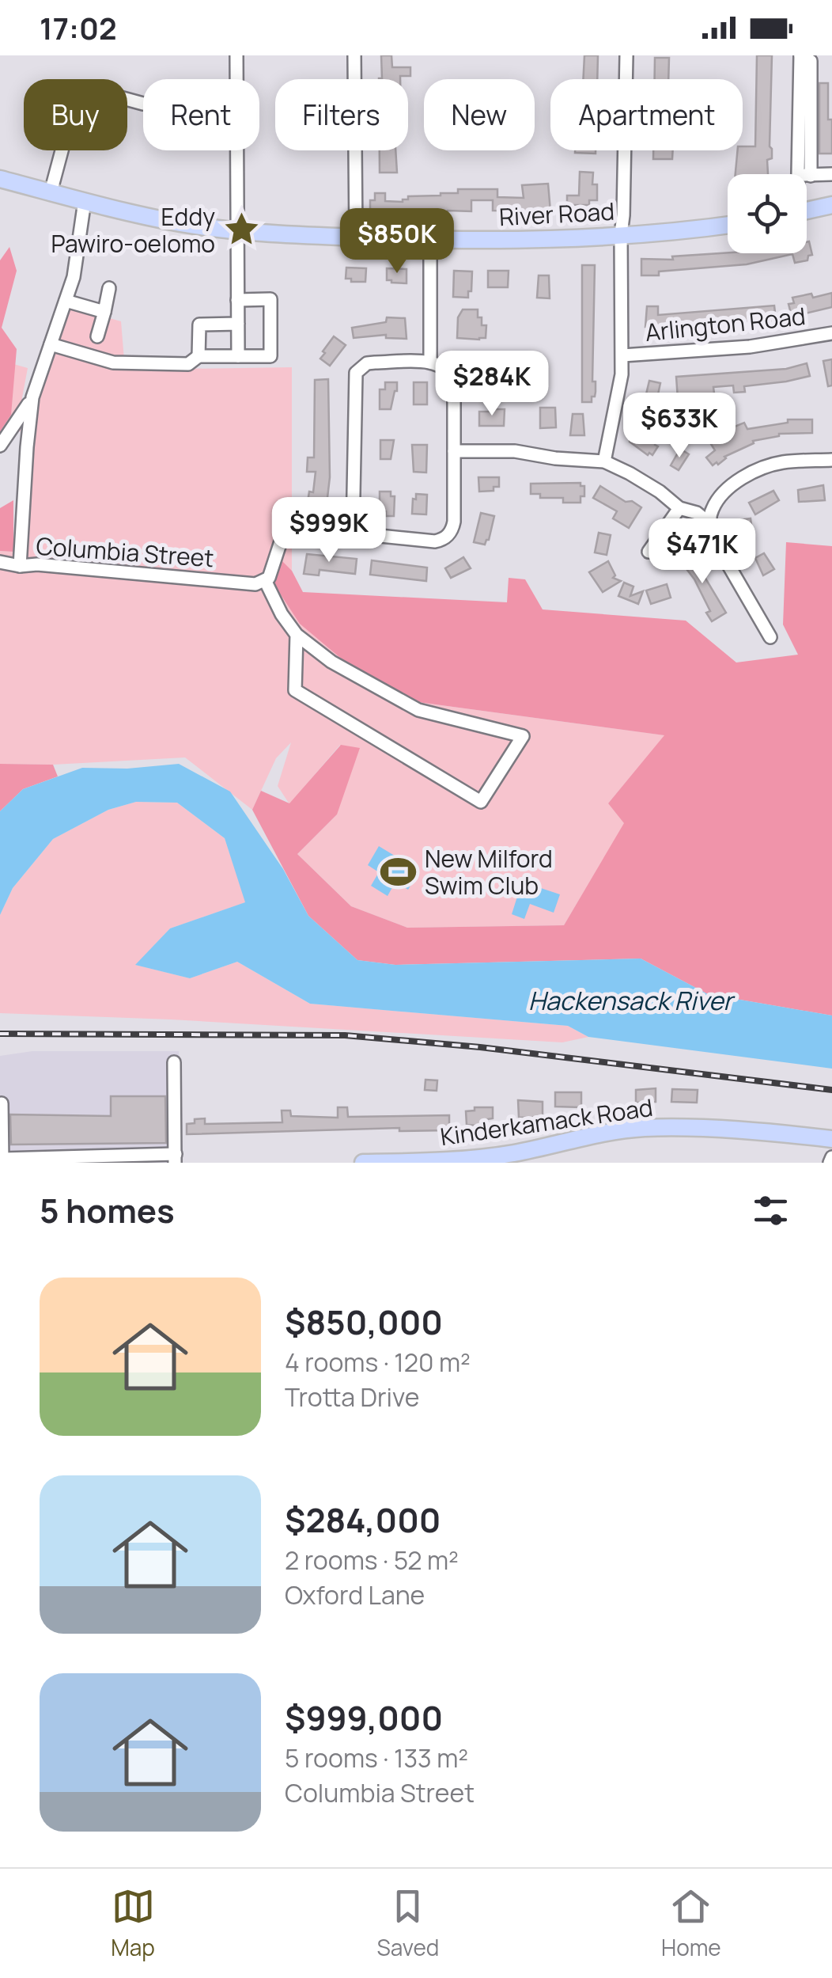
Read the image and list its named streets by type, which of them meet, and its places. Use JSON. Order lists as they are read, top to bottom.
{
  "streets": {
    "main road": ["River Road", "Kinderkamack Road"],
    "street": ["Arlington Road", "Columbia Street"]
  },
  "water": ["Hackensack River"],
  "places": {
    "place": ["Eddy Pawiro-oelomo"],
    "sports": ["New Milford Swim Club"]
  },
  "page": {
    "status": "17:02",
    "chip": [
      "Buy",
      "Rent",
      "Filters",
      "New",
      "Apartment"
    ],
    "price": [
      "$850K",
      "$284K",
      "$633K",
      "$999K",
      "$471K"
    ],
    "heading": "5 homes",
    "list": [
      {
        "name": "$850,000",
        "note": "4 rooms · 120 m² · Trotta Drive"
      },
      {
        "name": "$284,000",
        "note": "2 rooms · 52 m² · Oxford Lane"
      },
      {
        "name": "$999,000",
        "note": "5 rooms · 133 m² · Columbia Street"
      }
    ],
    "tabs": ["Map", "Saved", "Home"]
  }
}
